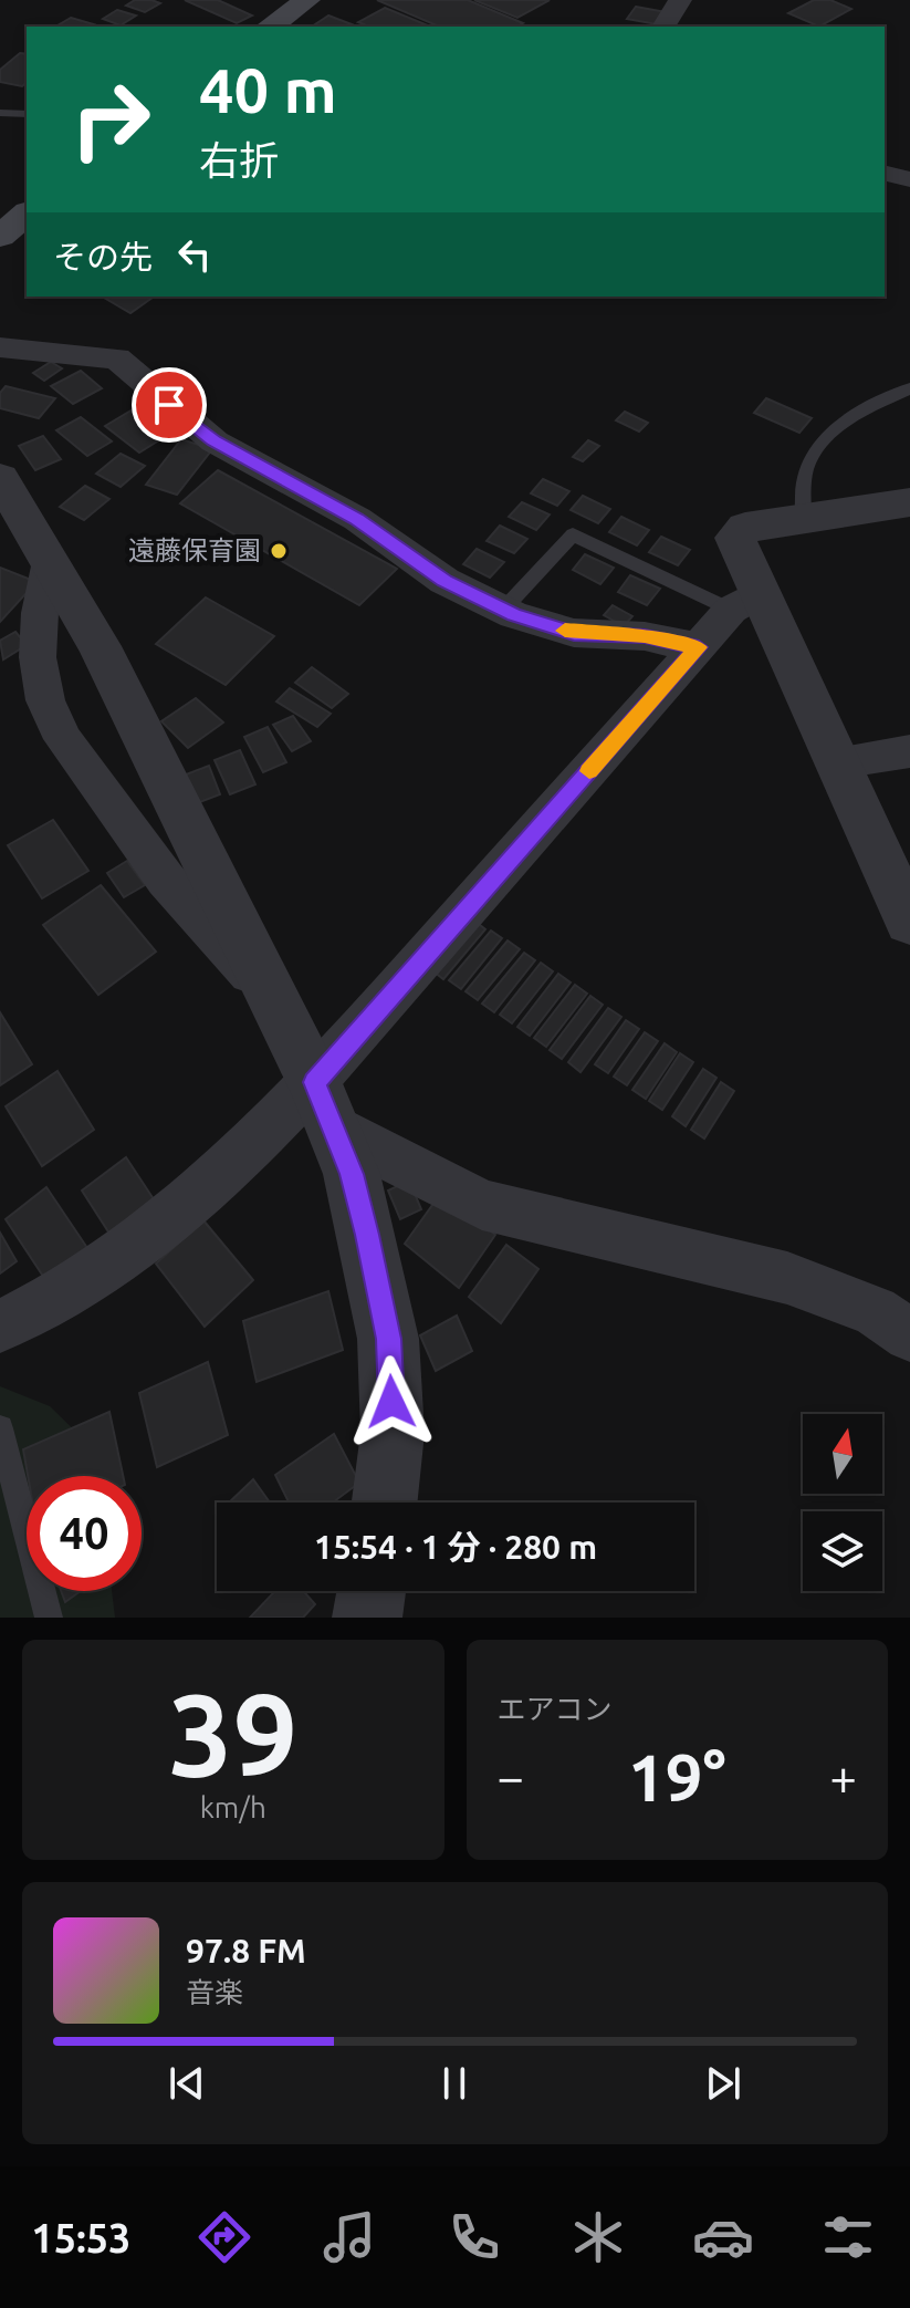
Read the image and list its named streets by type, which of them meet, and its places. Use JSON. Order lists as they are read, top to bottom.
{
  "places": ["遠藤保育園"],
  "north": "top",
  "page": {
    "turn": ["40 m", "右折"],
    "then": "その先",
    "limit": "40",
    "trip": "15:54 · 1 分 · 280 m",
    "tile": [
      ["39", "km/h"],
      "エアコン"
    ],
    "heat": ["−", "19°", "+"],
    "song": ["97.8 FM", "音楽"],
    "tabs": "15:53"
  }
}
